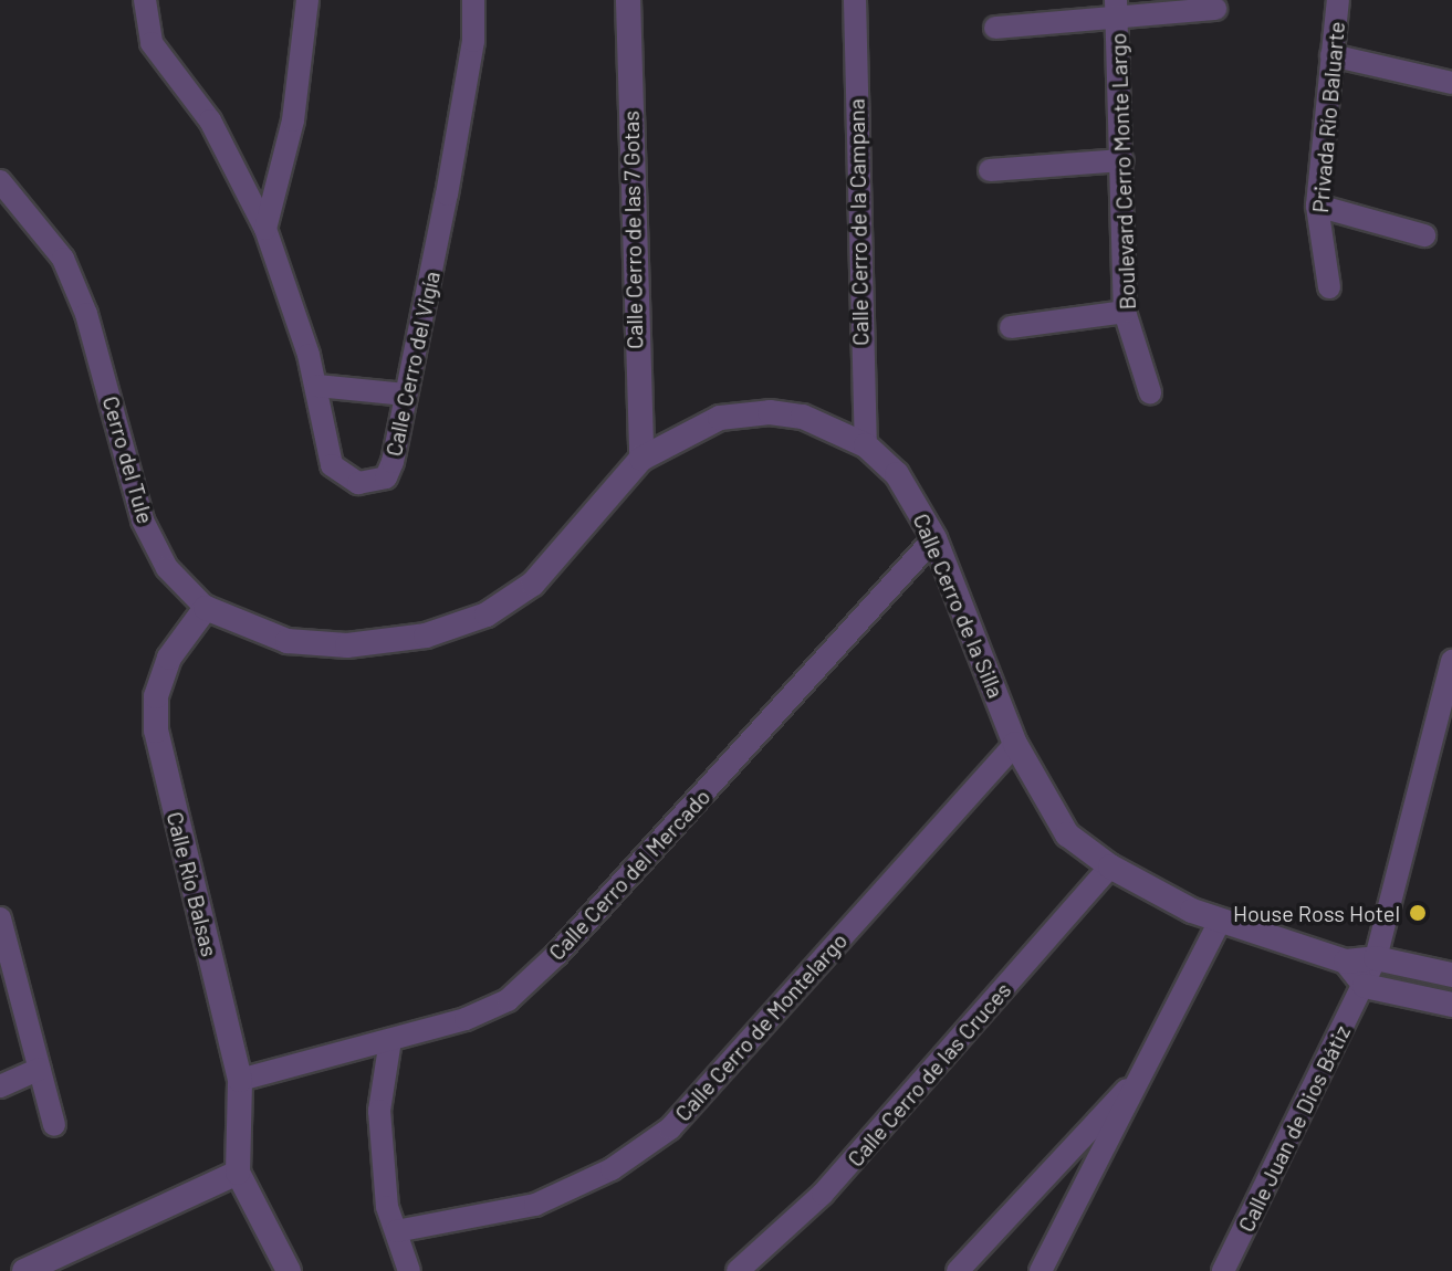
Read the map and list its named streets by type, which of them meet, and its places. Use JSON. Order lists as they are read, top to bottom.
{
  "streets": {
    "street": [
      "Privada Río Baluarte",
      "Boulevard Cerro Monte Largo",
      "Calle Cerro de la Campana",
      "Calle Cerro de las 7 Gotas",
      "Calle Cerro del Vigía",
      "Cerro del Tule",
      "Calle Cerro de la Silla",
      "Calle Cerro del Mercado",
      "Calle Río Balsas",
      "Calle Cerro de Montelargo",
      "Calle Cerro de las Cruces",
      "Calle Juan de Dios Bátiz"
    ]
  },
  "crossings": [
    ["Calle Cerro de la Campana", "Calle Cerro de la Silla"],
    ["Calle Cerro de las 7 Gotas", "Cerro del Tule"],
    ["Calle Cerro de las 7 Gotas", "Calle Cerro de la Silla"],
    ["Cerro del Tule", "Calle Cerro de la Silla"],
    ["Cerro del Tule", "Calle Río Balsas"],
    ["Calle Cerro de la Silla", "Calle Cerro del Mercado"],
    ["Calle Cerro de la Silla", "Calle Cerro de Montelargo"],
    ["Calle Cerro de la Silla", "Calle Cerro de las Cruces"],
    ["Calle Cerro del Mercado", "Calle Río Balsas"]
  ],
  "places": ["House Ross Hotel"]
}
